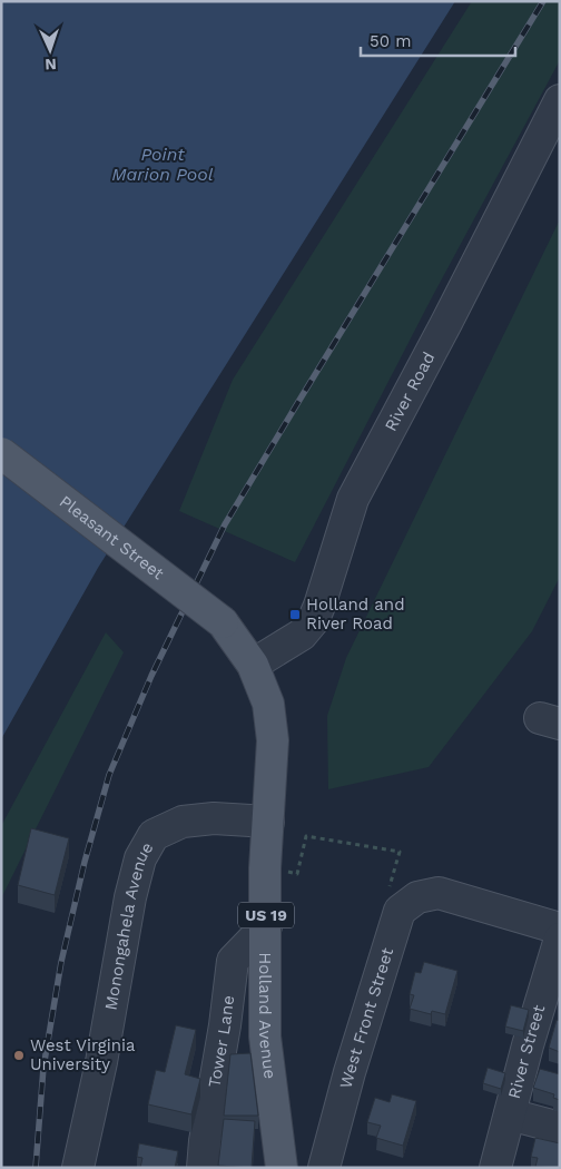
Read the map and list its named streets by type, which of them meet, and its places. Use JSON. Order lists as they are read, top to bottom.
{
  "streets": {
    "main road": ["Pleasant Street", "US 19", "Holland Avenue"],
    "street": [
      "River Road",
      "Monongahela Avenue",
      "West Front Street",
      "Tower Lane",
      "River Street"
    ]
  },
  "crossings": [
    ["River Road", "Pleasant Street"],
    ["River Road", "Holland Avenue"],
    ["Pleasant Street", "Holland Avenue"],
    ["Monongahela Avenue", "Holland Avenue"],
    ["Holland Avenue", "Tower Lane"]
  ],
  "water": ["Point Marion Pool"],
  "places": {
    "transit": ["Holland and River Road"],
    "other": ["West Virginia University"]
  },
  "scale_bar": "50 m",
  "north": "bottom"
}
